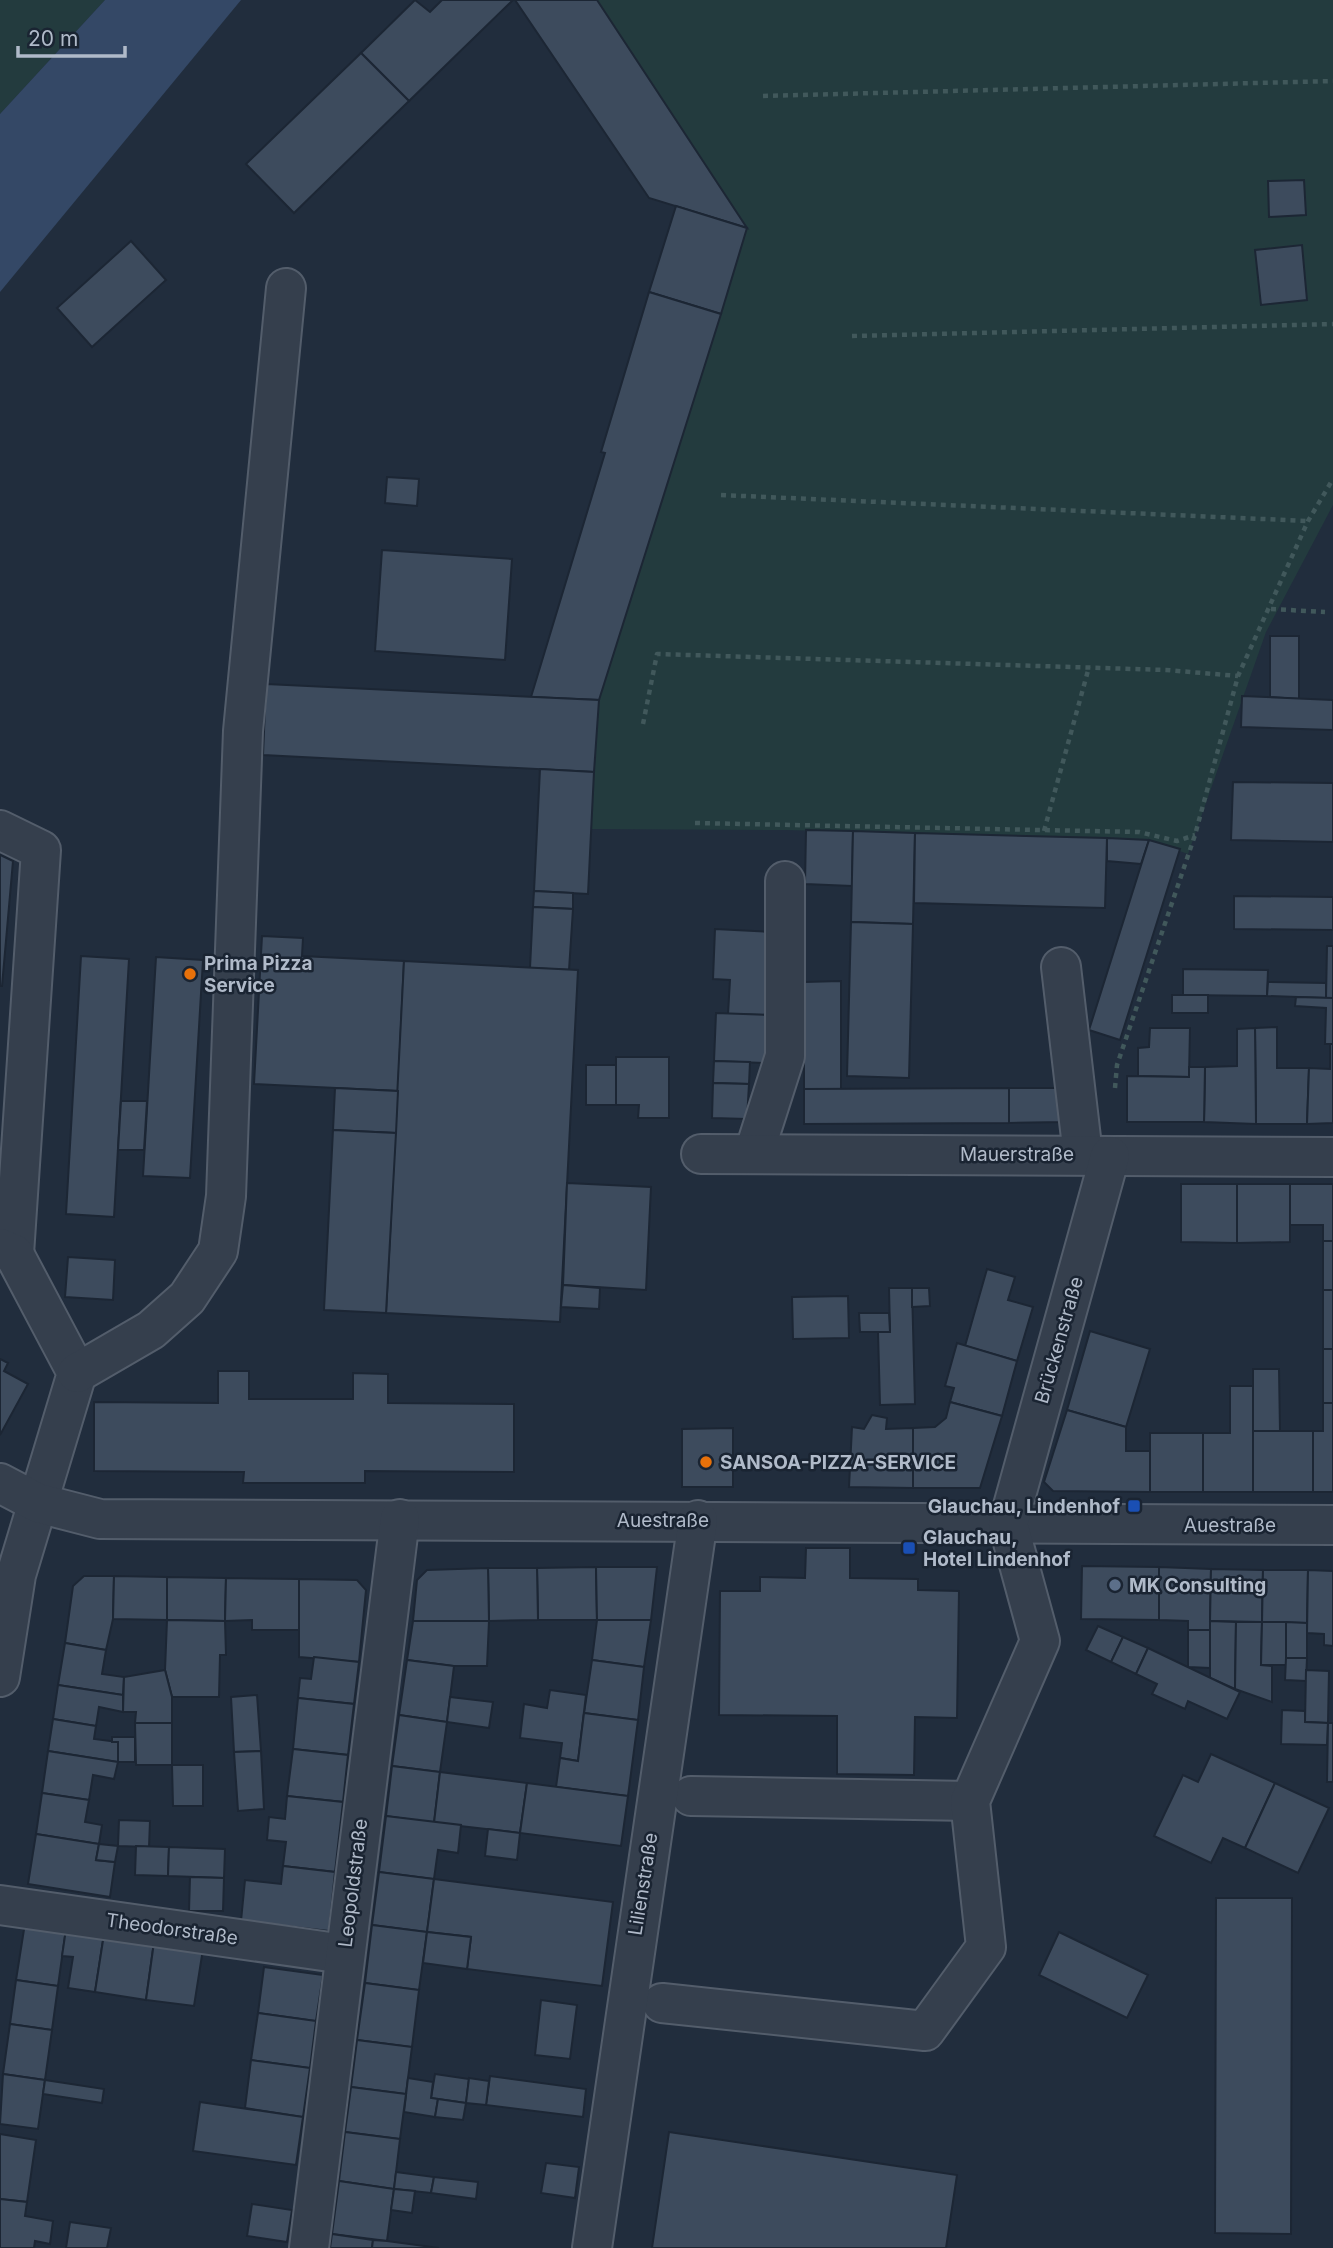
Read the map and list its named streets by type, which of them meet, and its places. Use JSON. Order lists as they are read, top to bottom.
{
  "streets": {
    "street": [
      "Mauerstraße",
      "Brückenstraße",
      "Auestraße",
      "Leopoldstraße",
      "Lilienstraße",
      "Theodorstraße"
    ]
  },
  "crossings": [
    ["Mauerstraße", "Brückenstraße"],
    ["Brückenstraße", "Auestraße"],
    ["Auestraße", "Leopoldstraße"],
    ["Auestraße", "Lilienstraße"],
    ["Leopoldstraße", "Theodorstraße"]
  ],
  "places": {
    "other": ["Prima Pizza Service", "SANSOA-PIZZA-SERVICE", "MK Consulting"],
    "transit": ["Glauchau, Lindenhof", "Glauchau, Hotel Lindenhof"]
  },
  "scale_bar": "20 m"
}
